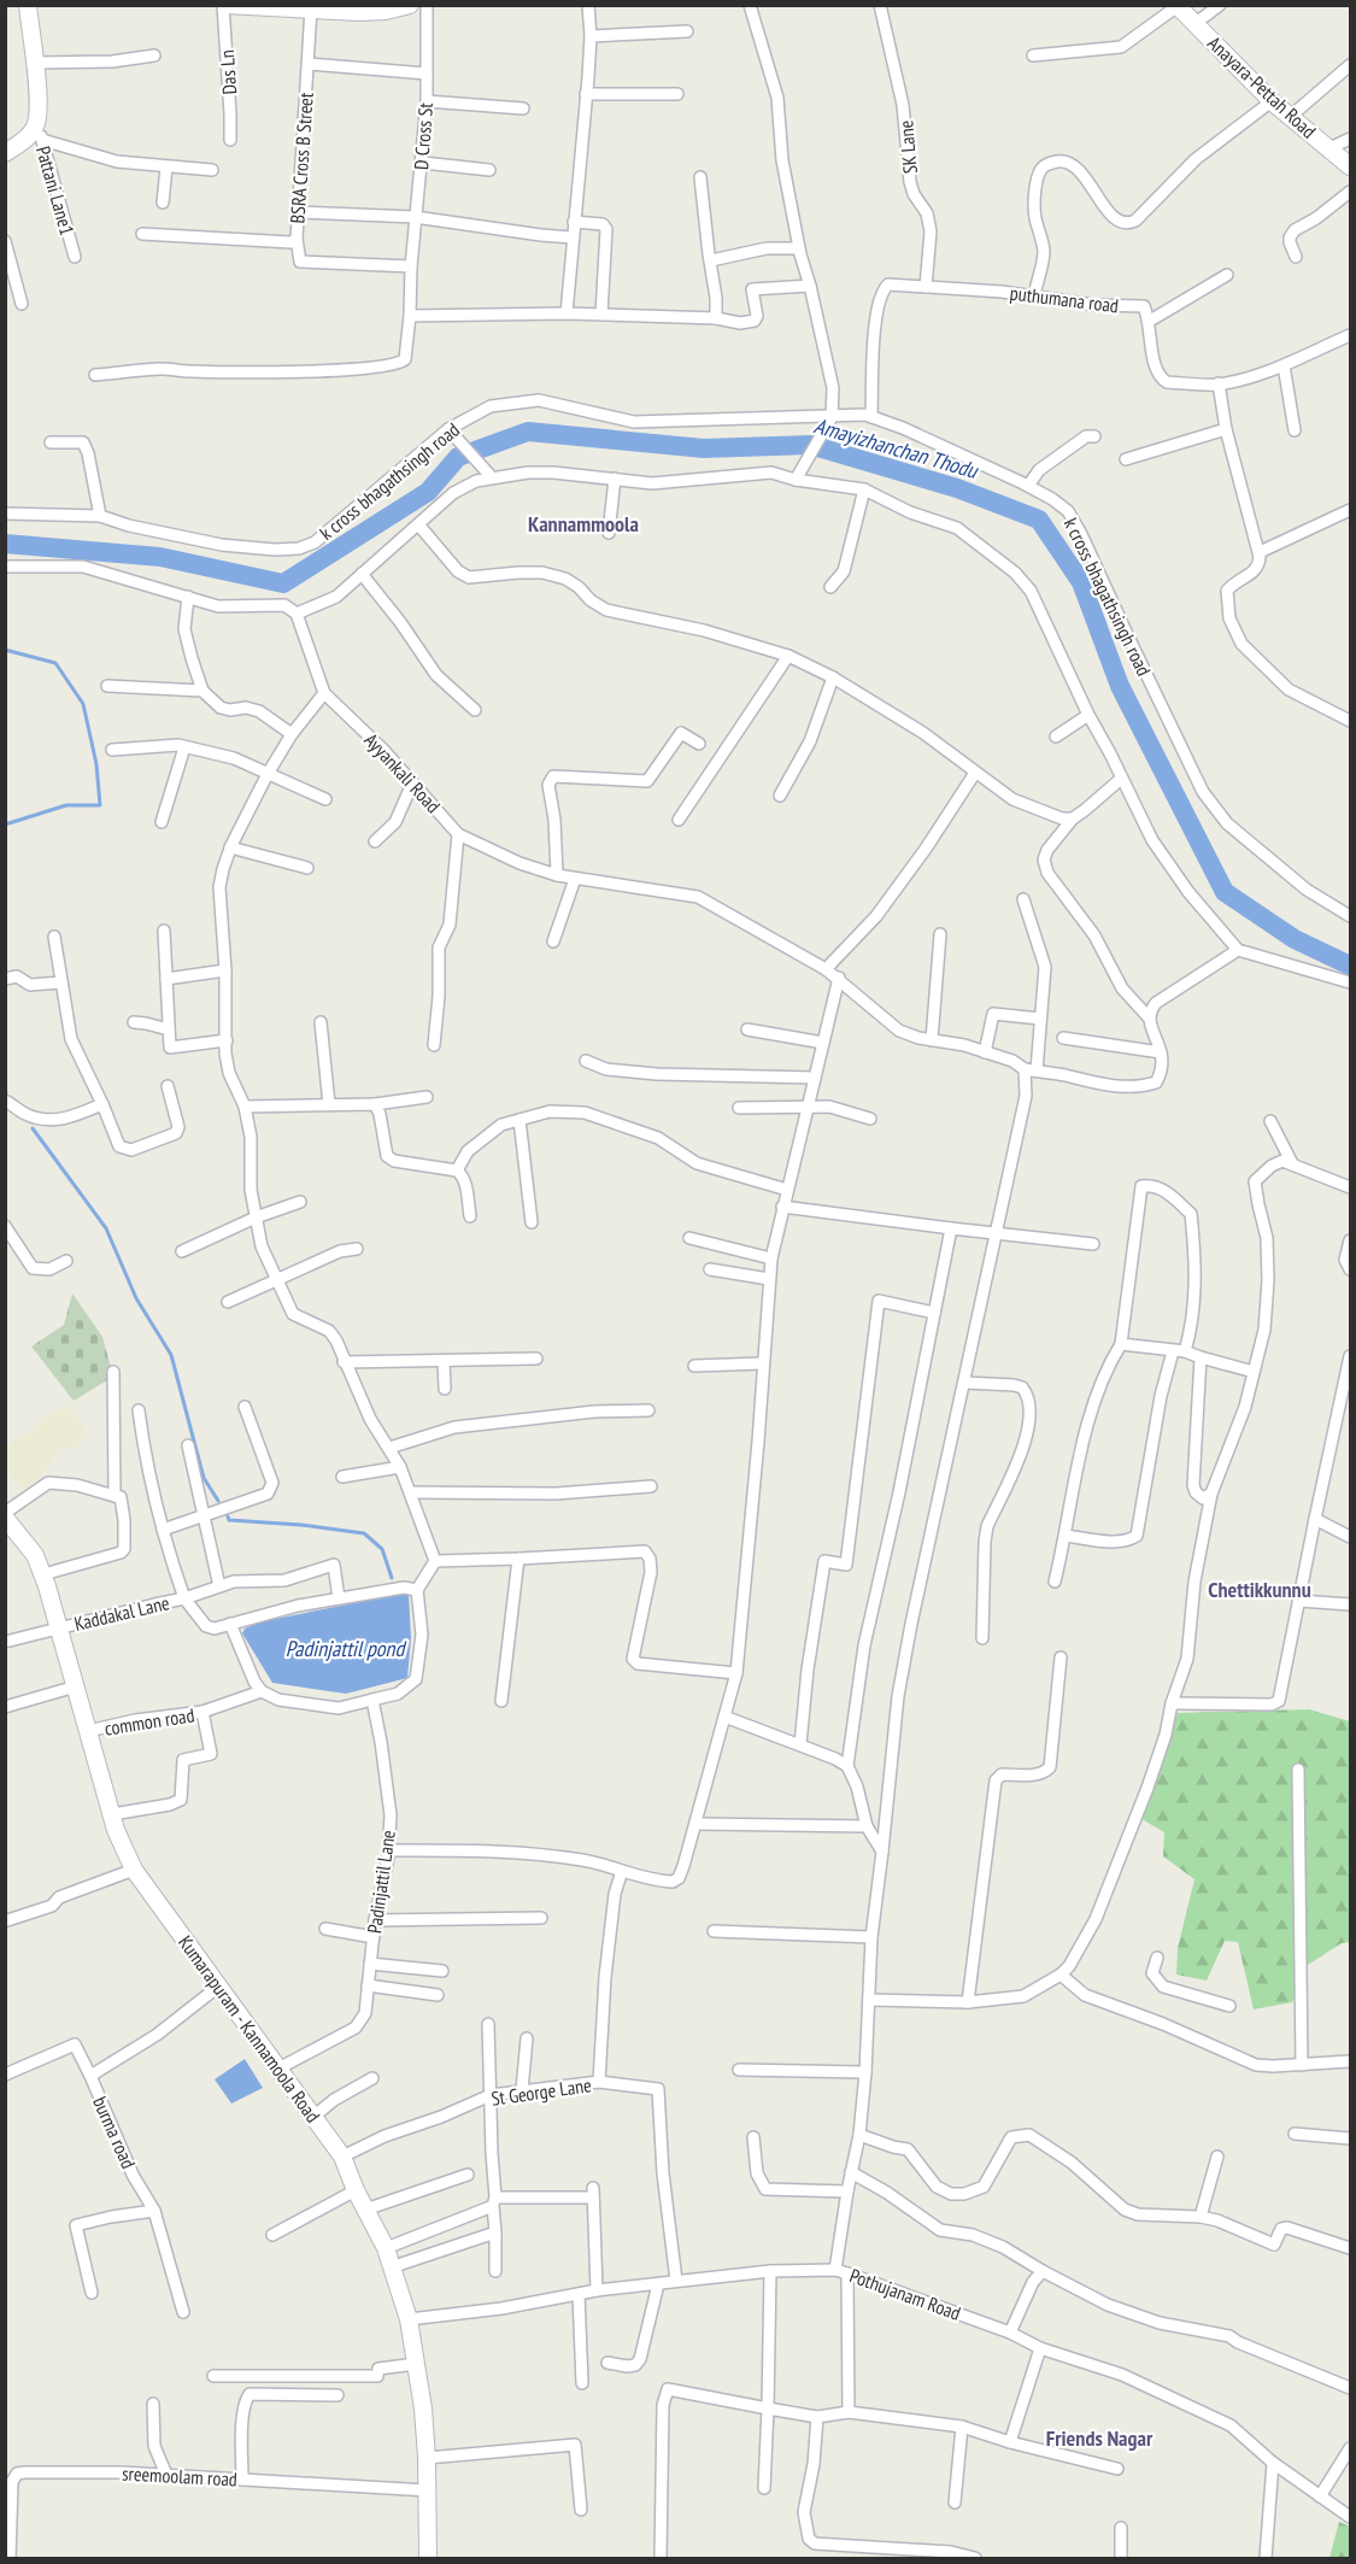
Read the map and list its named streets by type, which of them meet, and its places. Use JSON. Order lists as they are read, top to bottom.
{
  "streets": {
    "main road": ["Anayara-Pettah Road", "Kumarapuram - Kannamoola Road"],
    "street": [
      "Das Ln",
      "D Cross St",
      "SK Lane",
      "BSRA Cross B Street",
      "Pattani Lane1",
      "puthumana road",
      "k cross bhagathsingh road",
      "Ayyankali Road",
      "Kaddakal Lane",
      "common road",
      "Padinjattil Lane",
      "St George Lane",
      "burma road",
      "Pothujanam Road",
      "sreemoolam road"
    ]
  },
  "crossings": [
    ["SK Lane", "puthumana road"],
    ["puthumana road", "k cross bhagathsingh road"],
    ["Kaddakal Lane", "Kumarapuram - Kannamoola Road"],
    ["common road", "Kumarapuram - Kannamoola Road"],
    ["Padinjattil Lane", "Kumarapuram - Kannamoola Road"],
    ["Kumarapuram - Kannamoola Road", "St George Lane"],
    ["Kumarapuram - Kannamoola Road", "burma road"],
    ["Kumarapuram - Kannamoola Road", "Pothujanam Road"],
    ["Kumarapuram - Kannamoola Road", "sreemoolam road"],
    ["St George Lane", "Pothujanam Road"]
  ],
  "districts": ["Kannammoola", "Chettikkunnu", "Friends Nagar"],
  "water": ["Amayizhanchan Thodu", "Padinjattil pond"]
}
